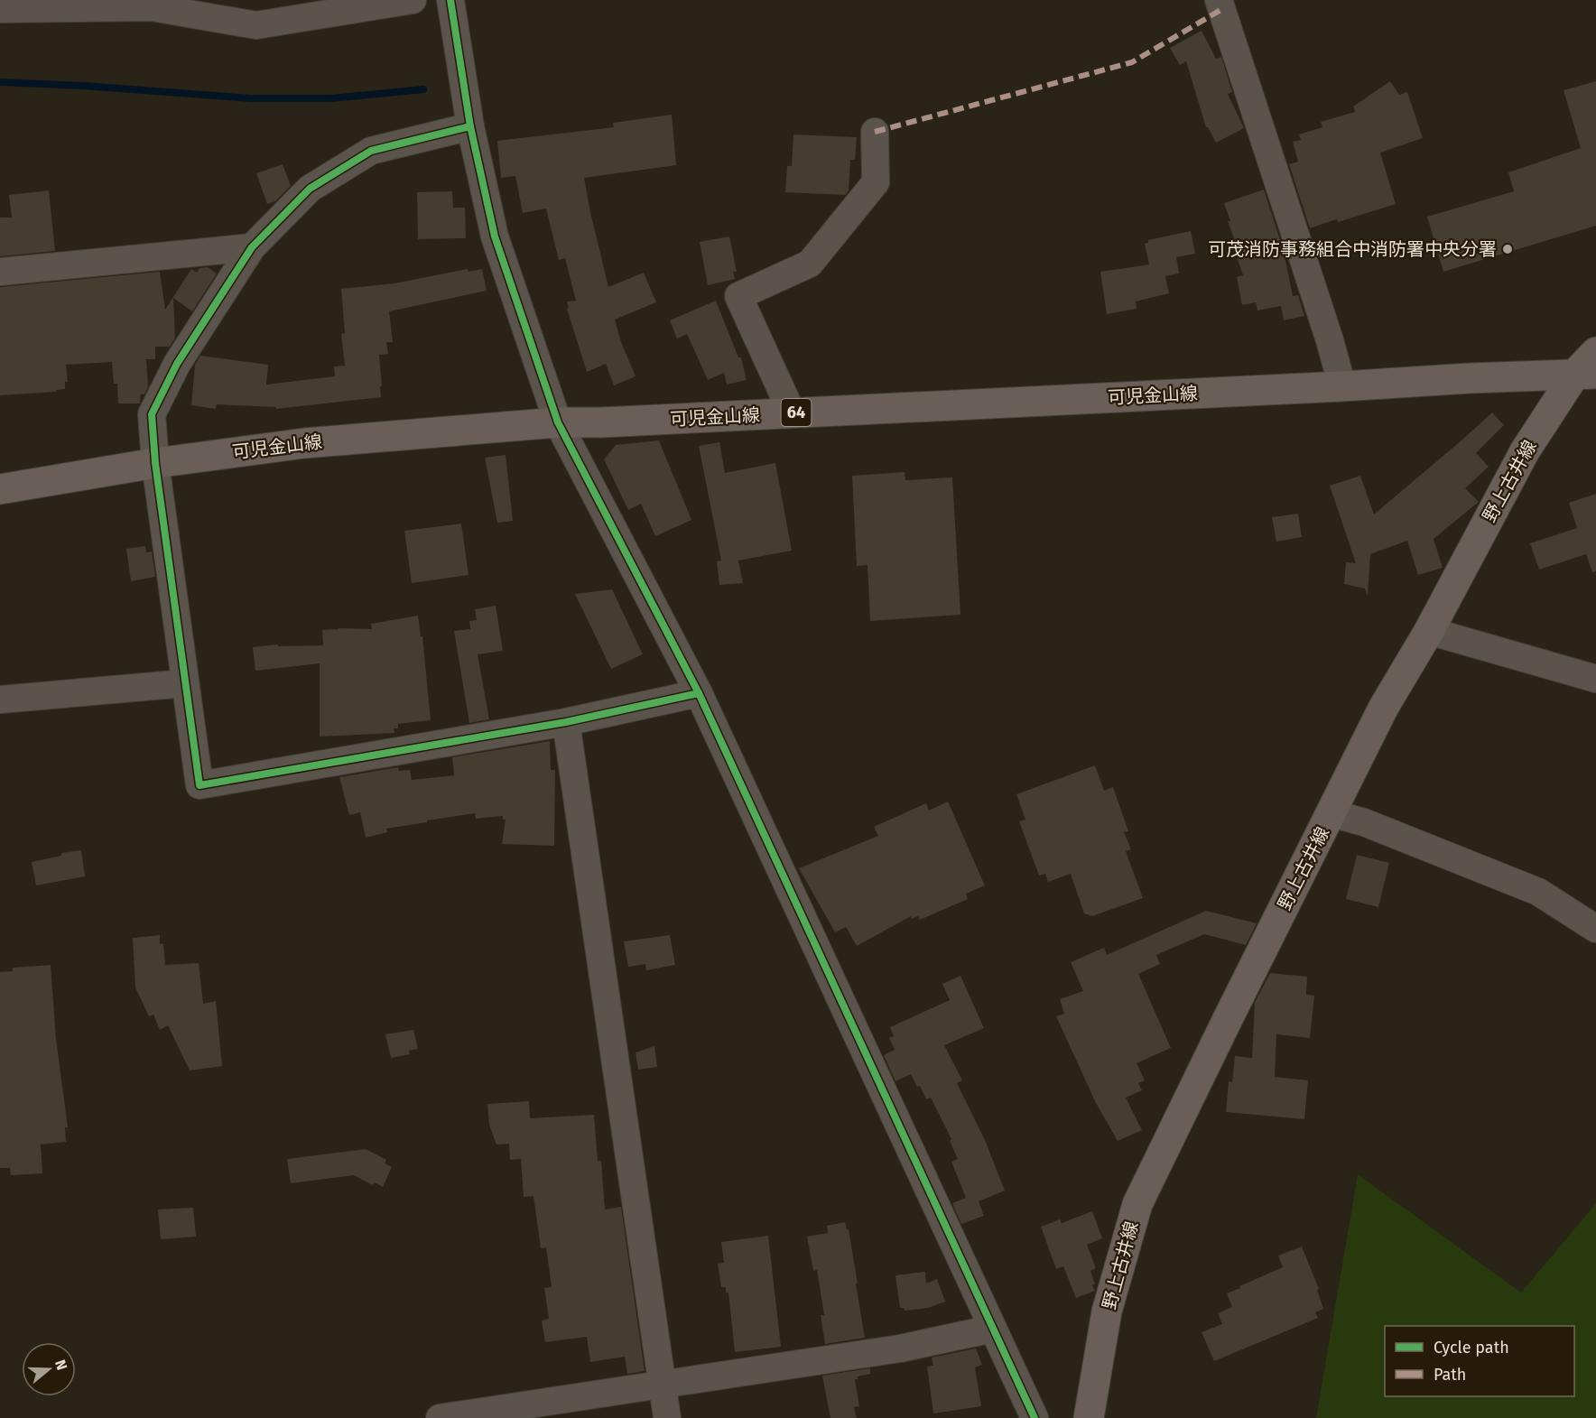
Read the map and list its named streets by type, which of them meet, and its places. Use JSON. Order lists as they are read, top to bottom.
{
  "streets": {
    "main road": ["可児金山線", "64", "野上古井線"]
  },
  "crossings": [
    ["可児金山線", "野上古井線"]
  ],
  "places": ["可茂消防事務組合中消防署中央分署"],
  "legend": ["Cycle path", "Path"],
  "north": "right"
}
